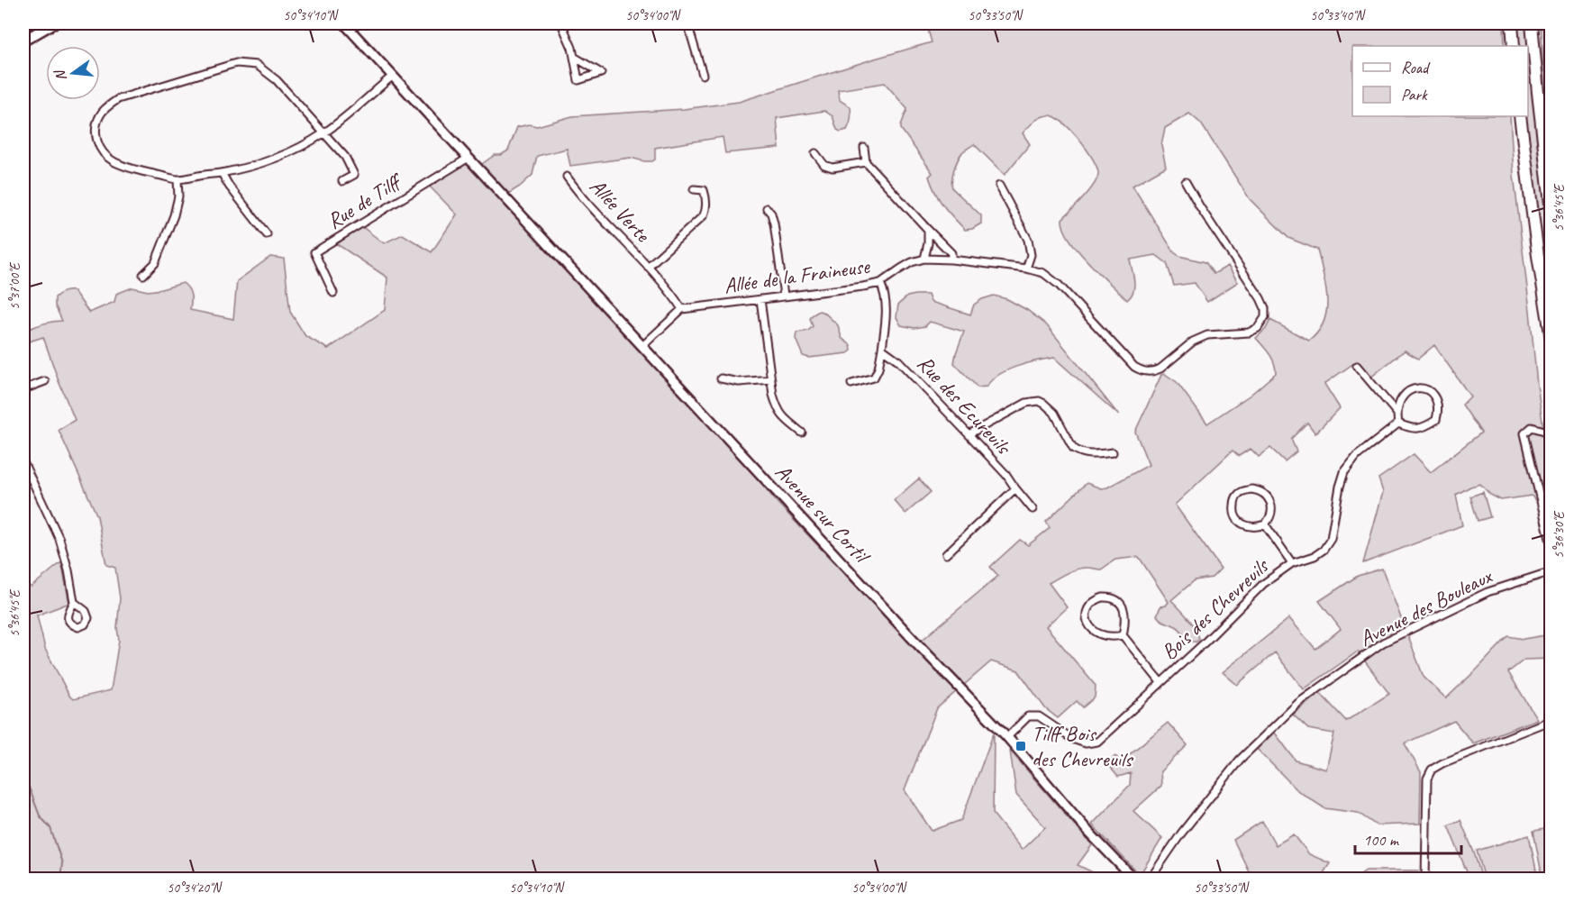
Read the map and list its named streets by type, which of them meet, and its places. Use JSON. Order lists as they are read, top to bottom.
{
  "streets": {
    "main road": ["Avenue sur Cortil"],
    "street": [
      "Rue de Tilff",
      "Allée Verte",
      "Allée de la Fraineuse",
      "Rue des Ecureuils",
      "Avenue des Bouleaux",
      "Bois des Chevreuils"
    ]
  },
  "crossings": [
    ["Rue de Tilff", "Avenue sur Cortil"],
    ["Allée Verte", "Allée de la Fraineuse"],
    ["Avenue sur Cortil", "Bois des Chevreuils"]
  ],
  "places": {
    "transit": ["Tilff Bois des Chevreuils"]
  },
  "legend": ["Road", "Park"],
  "scale_bar": "100 m",
  "north": "left",
  "coordinates": [
    "50°34'10\"N",
    "50°34'00\"N",
    "50°33'50\"N",
    "50°33'40\"N",
    "5°36'45\"E",
    "5°37'00\"E",
    "5°36'30\"E",
    "50°34'20\"N"
  ]
}
